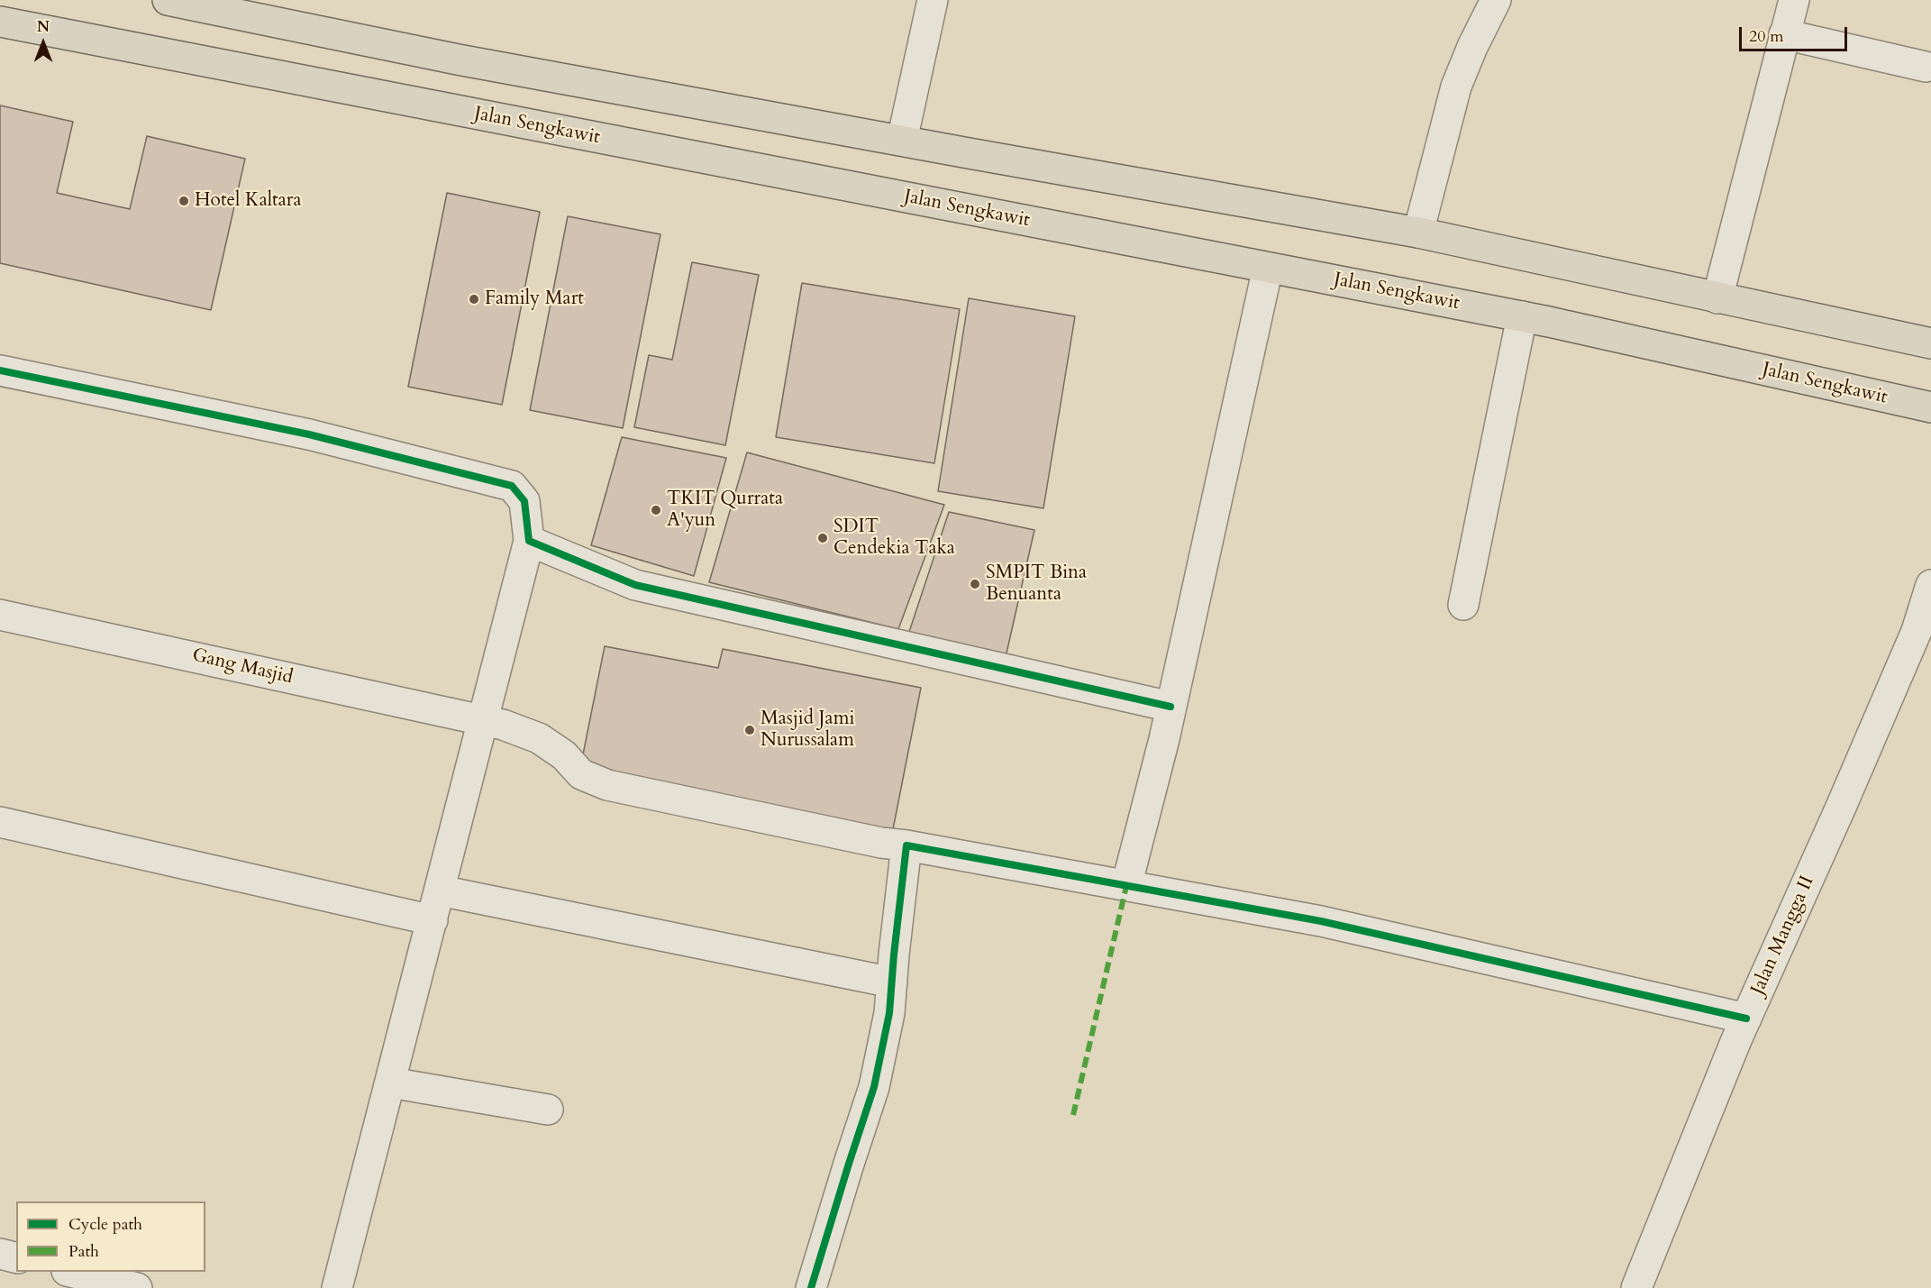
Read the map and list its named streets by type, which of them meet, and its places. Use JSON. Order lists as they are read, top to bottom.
{
  "streets": {
    "highway": ["Jalan Sengkawit"],
    "street": ["Gang Masjid", "Jalan Mangga II"]
  },
  "crossings": [
    ["Gang Masjid", "Jalan Mangga II"]
  ],
  "places": [
    "Hotel Kaltara",
    "Family Mart",
    "TKIT Qurrata A'yun",
    "SDIT Cendekia Taka",
    "SMPIT Bina Benuanta",
    "Masjid Jami Nurussalam"
  ],
  "legend": ["Cycle path", "Path"],
  "scale_bar": "20 m",
  "north": "top"
}
